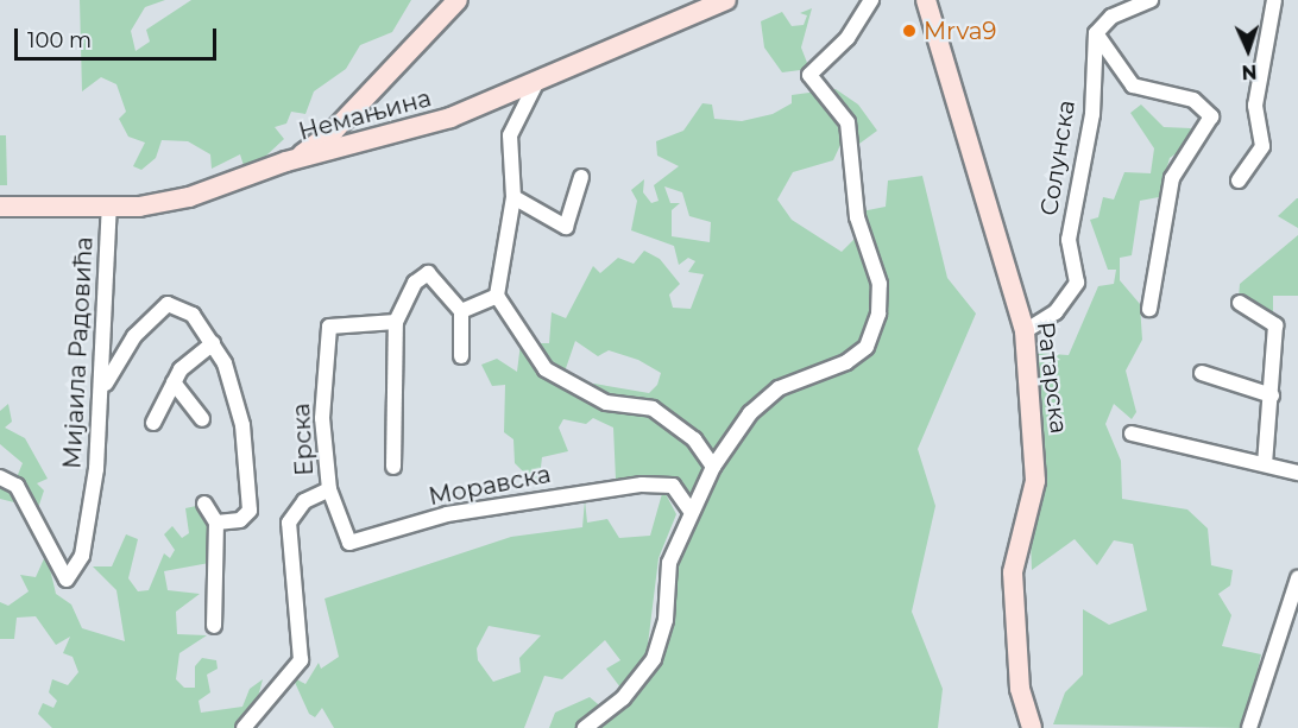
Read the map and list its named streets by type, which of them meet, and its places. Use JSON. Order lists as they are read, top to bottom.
{
  "streets": {
    "main road": ["Немањина", "Ратарска"],
    "street": [
      "Солунска",
      "Мијаила Радовића",
      "Ерска",
      "Моравска"
    ]
  },
  "crossings": [
    ["Немањина", "Мијаила Радовића"],
    ["Солунска", "Ратарска"],
    ["Ерска", "Моравска"]
  ],
  "places": ["Mrva9"],
  "scale_bar": "100 m",
  "north": "bottom"
}
